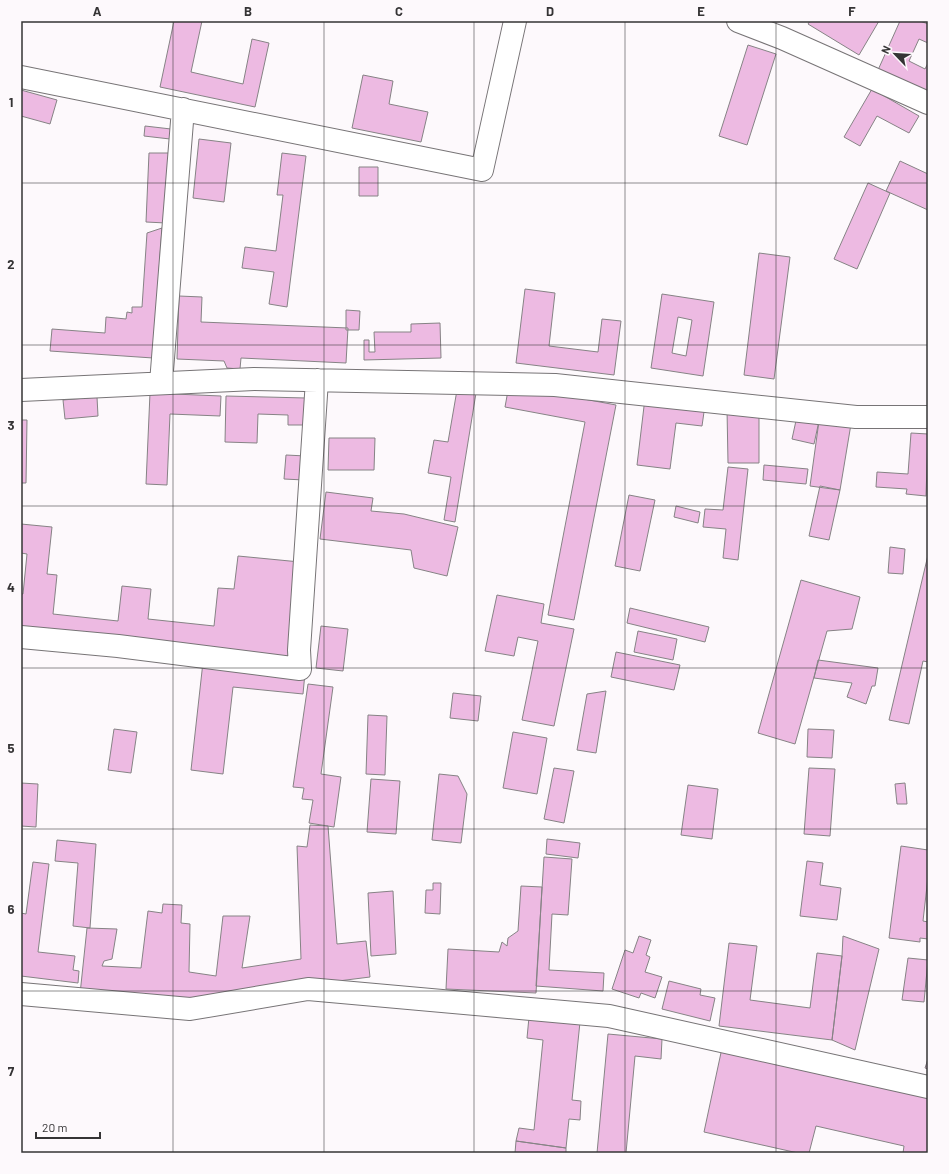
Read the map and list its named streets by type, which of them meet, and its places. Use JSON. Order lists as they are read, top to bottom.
{
  "scale_bar": "20 m",
  "north": "top left",
  "grid": {
    "columns": [
      "A",
      "B",
      "C",
      "D",
      "E",
      "F"
    ],
    "rows": [
      "1",
      "2",
      "3",
      "4",
      "5",
      "6",
      "7"
    ]
  }
}
